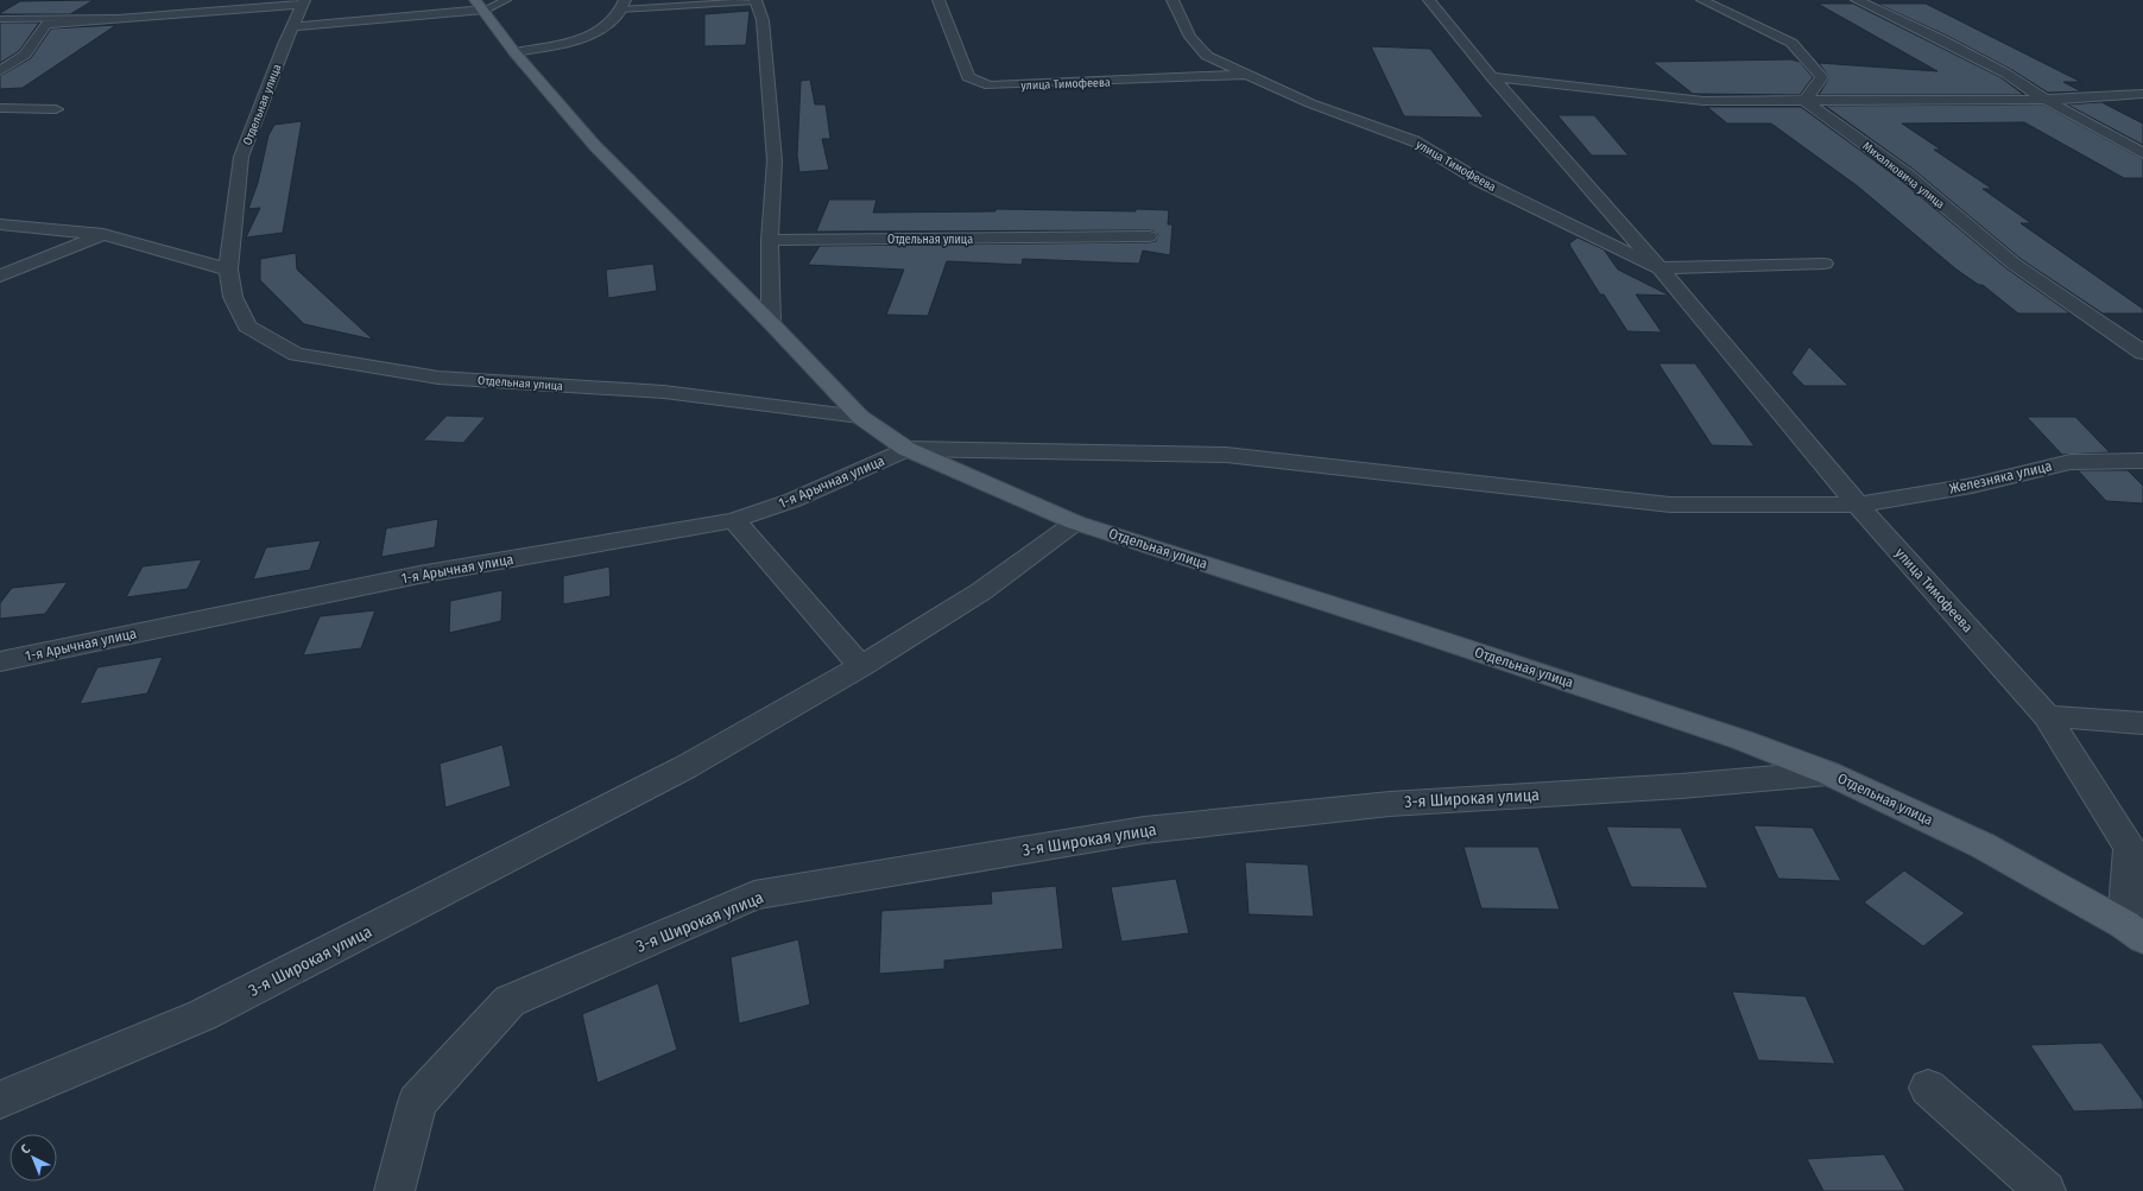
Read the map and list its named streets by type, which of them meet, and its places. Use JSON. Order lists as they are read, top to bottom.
{
  "streets": {
    "main road": ["Отдельная улица"],
    "street": [
      "улица Тимофеева",
      "Михалковича улица",
      "Железняка улица",
      "1-я Арычная улица",
      "3-я Широкая улица"
    ]
  },
  "crossings": [
    ["улица Тимофеева", "Отдельная улица"],
    ["улица Тимофеева", "Железняка улица"],
    ["Отдельная улица", "1-я Арычная улица"],
    ["Отдельная улица", "3-я Широкая улица"]
  ],
  "north": "top left"
}
